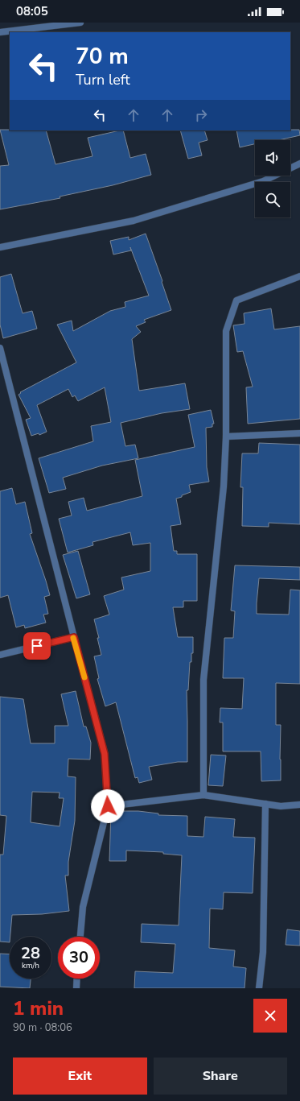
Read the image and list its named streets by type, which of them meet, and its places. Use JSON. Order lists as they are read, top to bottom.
{
  "page": {
    "status": "08:05",
    "turn": ["70 m", "Turn left"],
    "speed": "28 km/h",
    "limit": "30",
    "heading": ["1 min", "90 m · 08:06"],
    "buttons": ["Exit", "Share"]
  }
}
